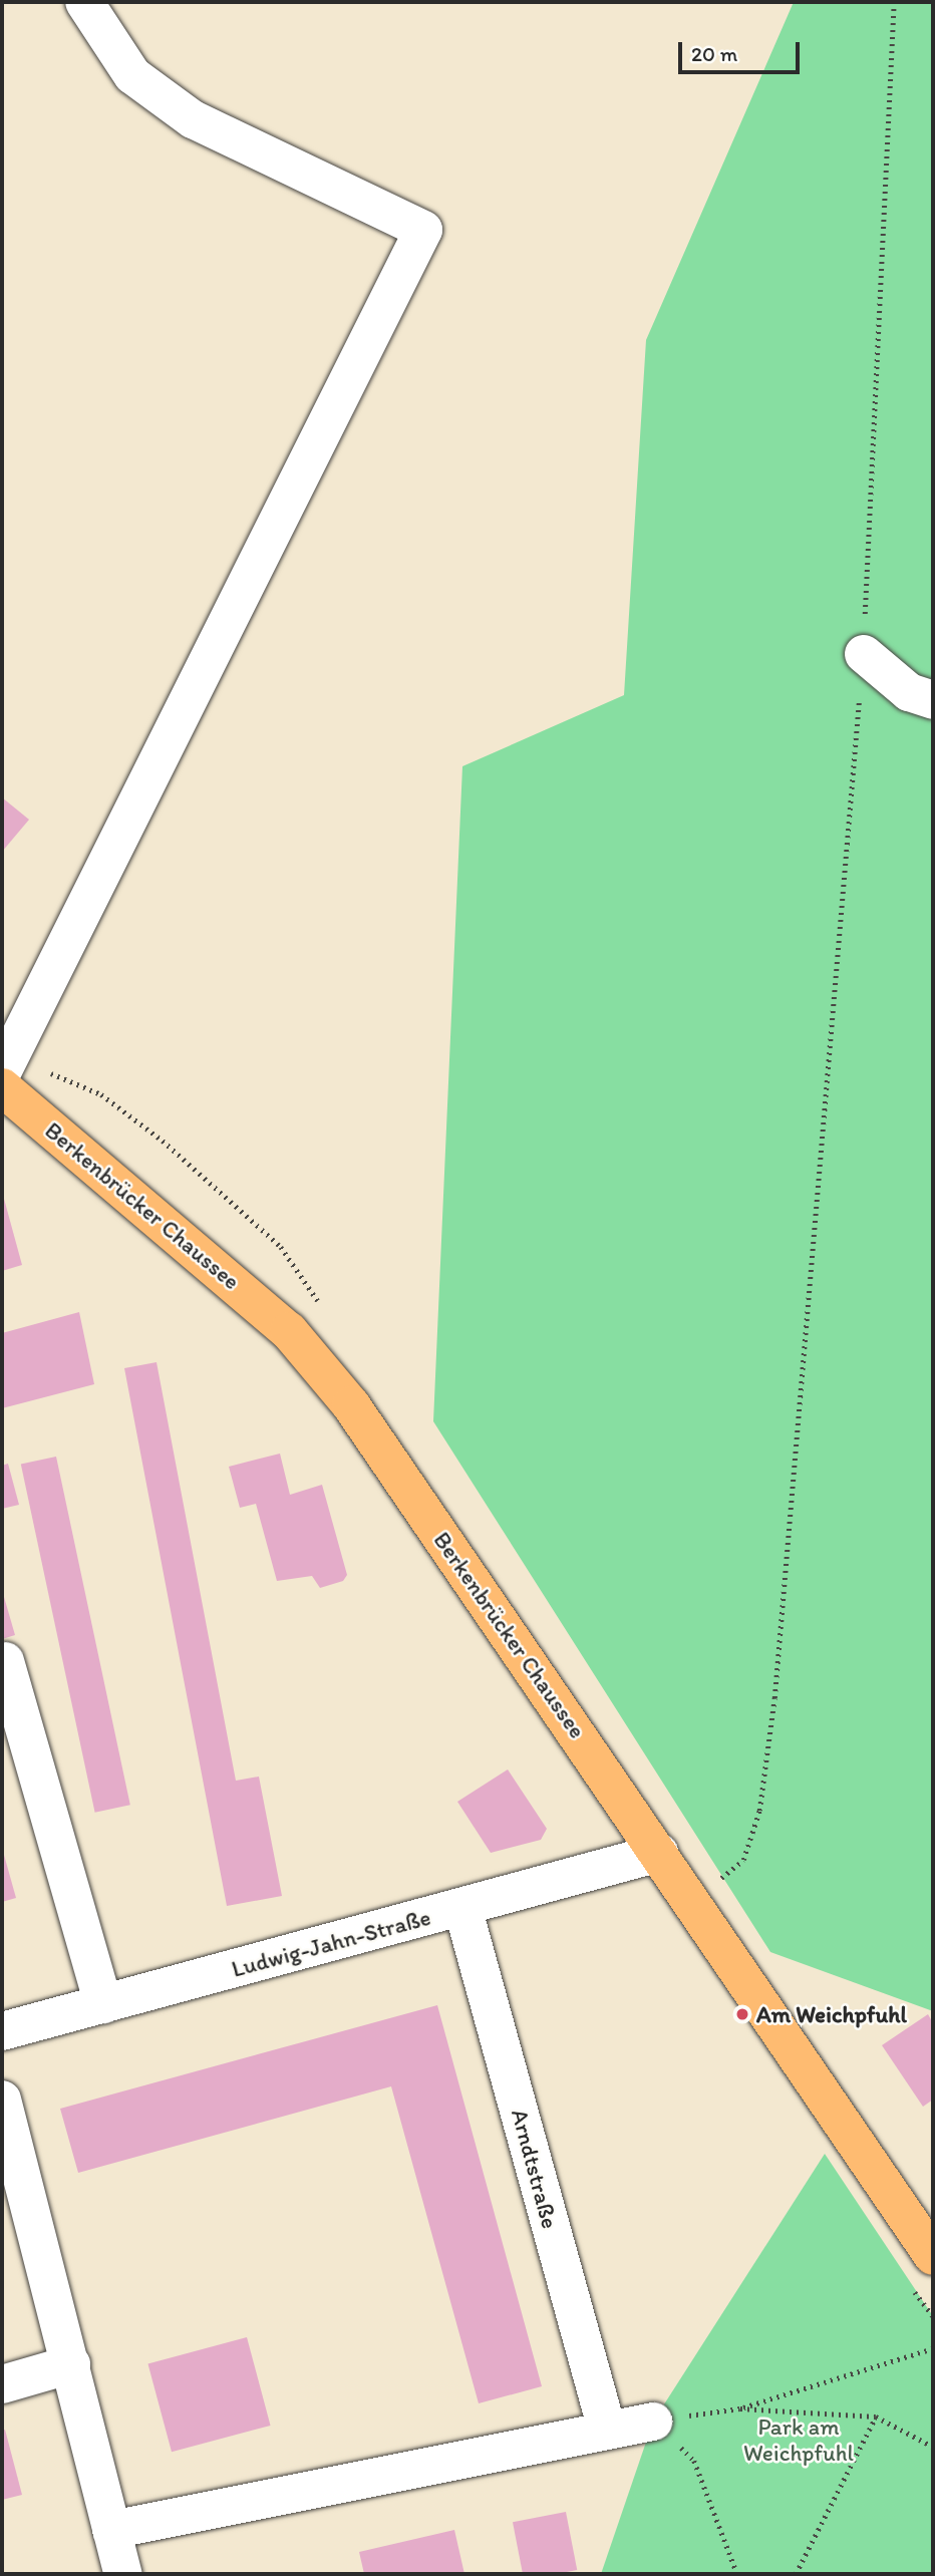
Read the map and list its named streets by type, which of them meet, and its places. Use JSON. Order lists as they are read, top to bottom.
{
  "streets": {
    "main road": ["Berkenbrücker Chaussee"],
    "street": ["Ludwig-Jahn-Straße", "Arndtstraße"]
  },
  "crossings": [
    ["Berkenbrücker Chaussee", "Ludwig-Jahn-Straße"],
    ["Ludwig-Jahn-Straße", "Arndtstraße"]
  ],
  "parks": ["Park am Weichpfuhl"],
  "places": ["Am Weichpfuhl"],
  "scale_bar": "20 m"
}
